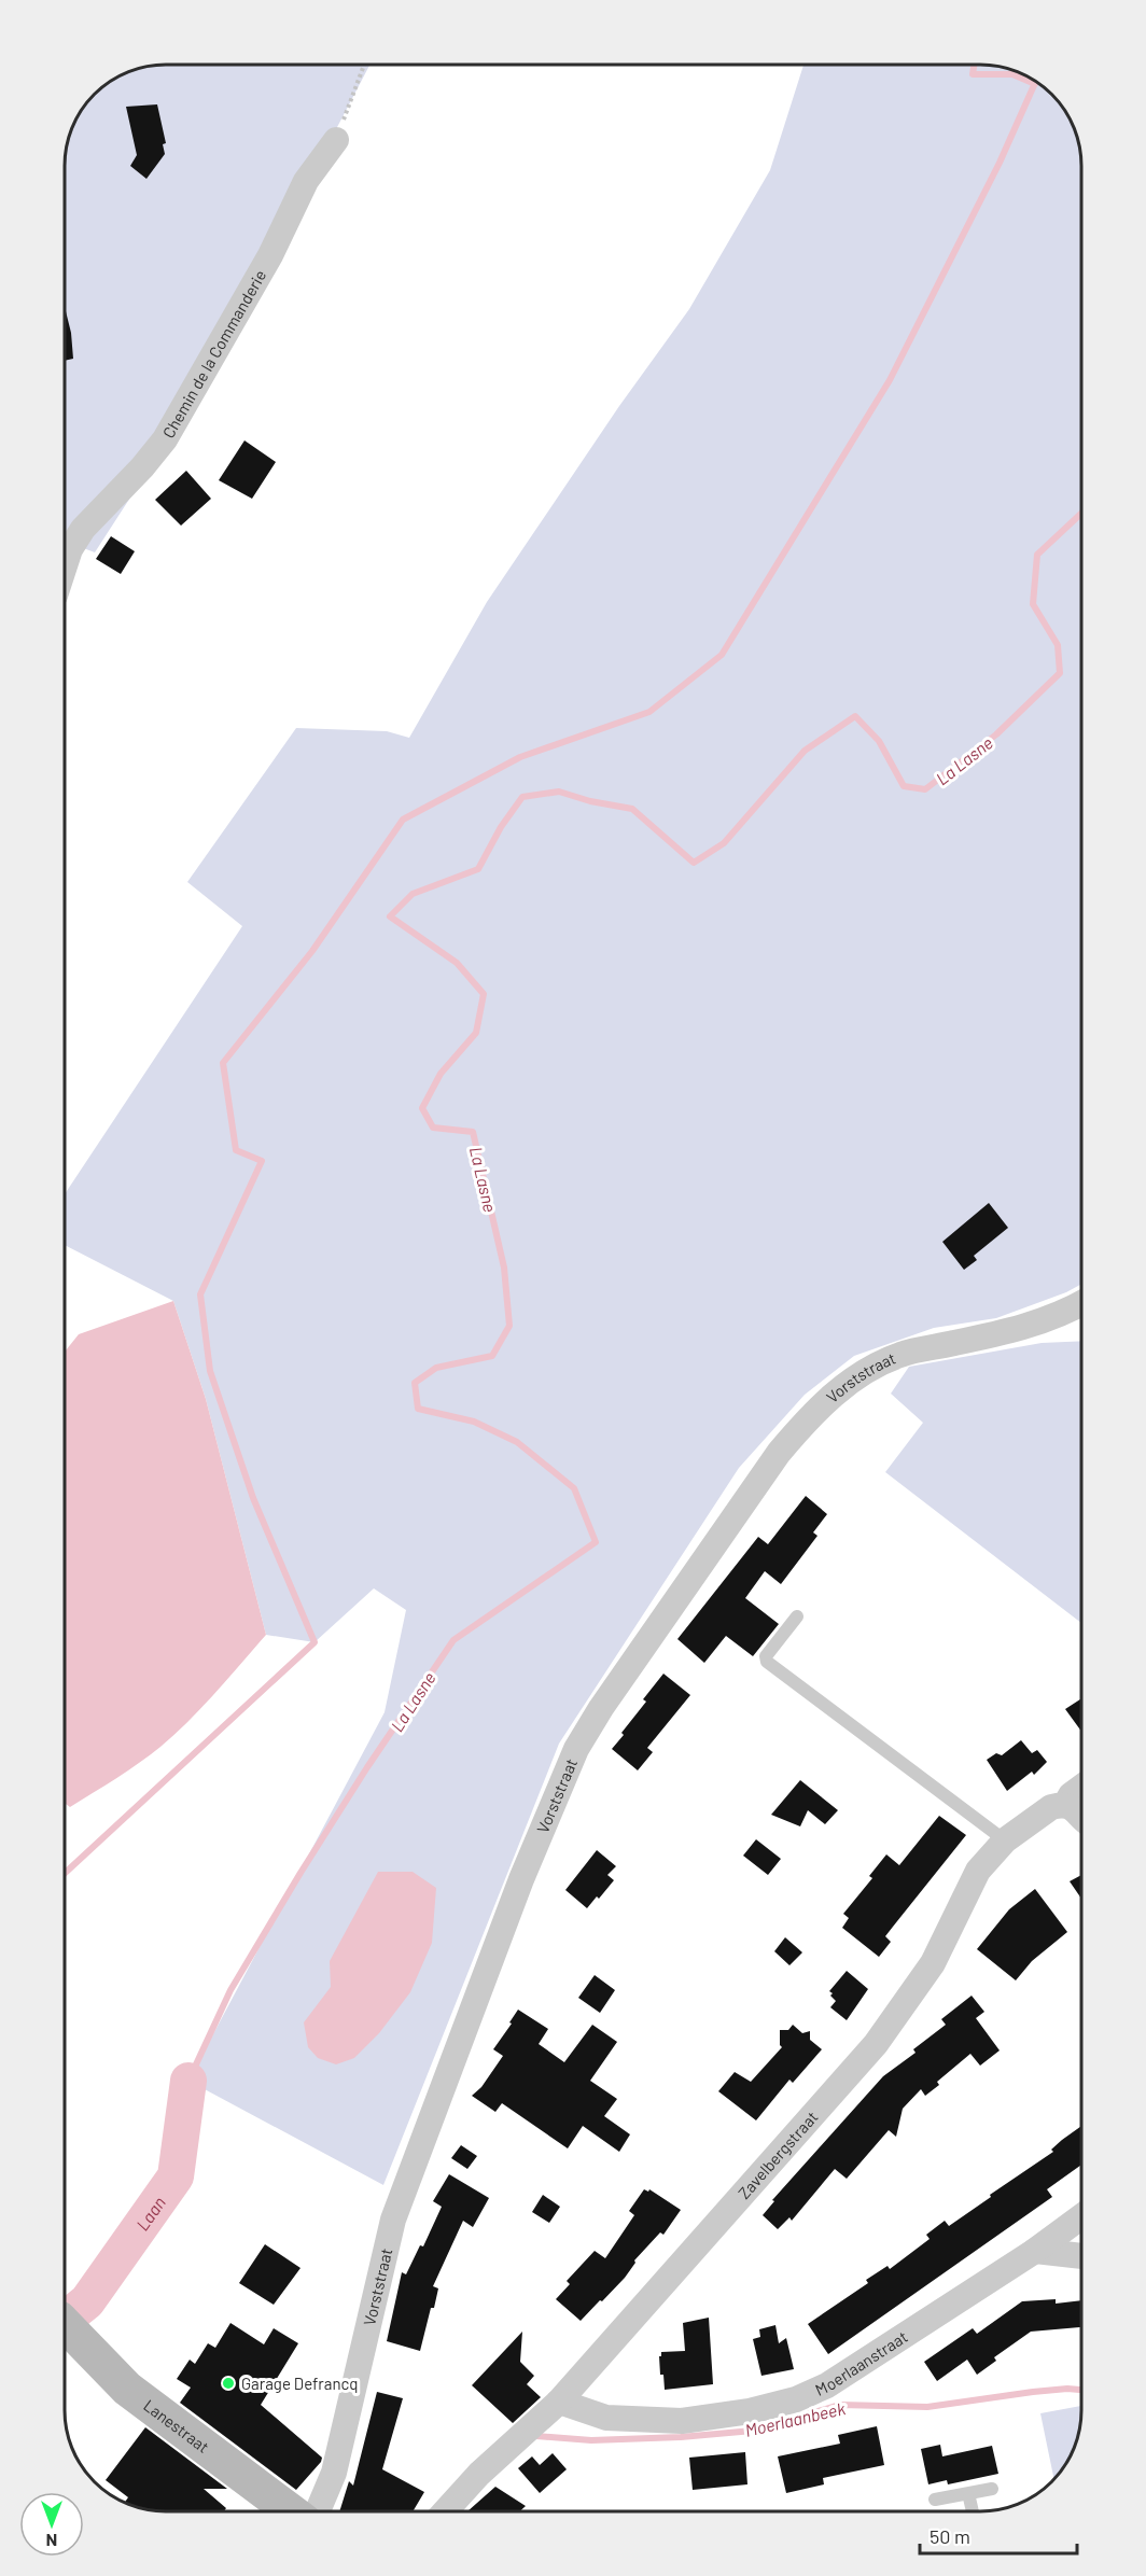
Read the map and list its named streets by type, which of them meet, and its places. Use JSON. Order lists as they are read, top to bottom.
{
  "streets": {
    "street": [
      "Chemin de la Commanderie",
      "Vorststraat",
      "Zavelbergstraat",
      "Moerlaanstraat",
      "Lanestraat"
    ]
  },
  "crossings": [
    ["Zavelbergstraat", "Moerlaanstraat"]
  ],
  "water": ["La Lasne", "Laan", "Moerlaanbeek"],
  "places": ["Garage Defrancq"],
  "scale_bar": "50 m",
  "north": "bottom"
}
